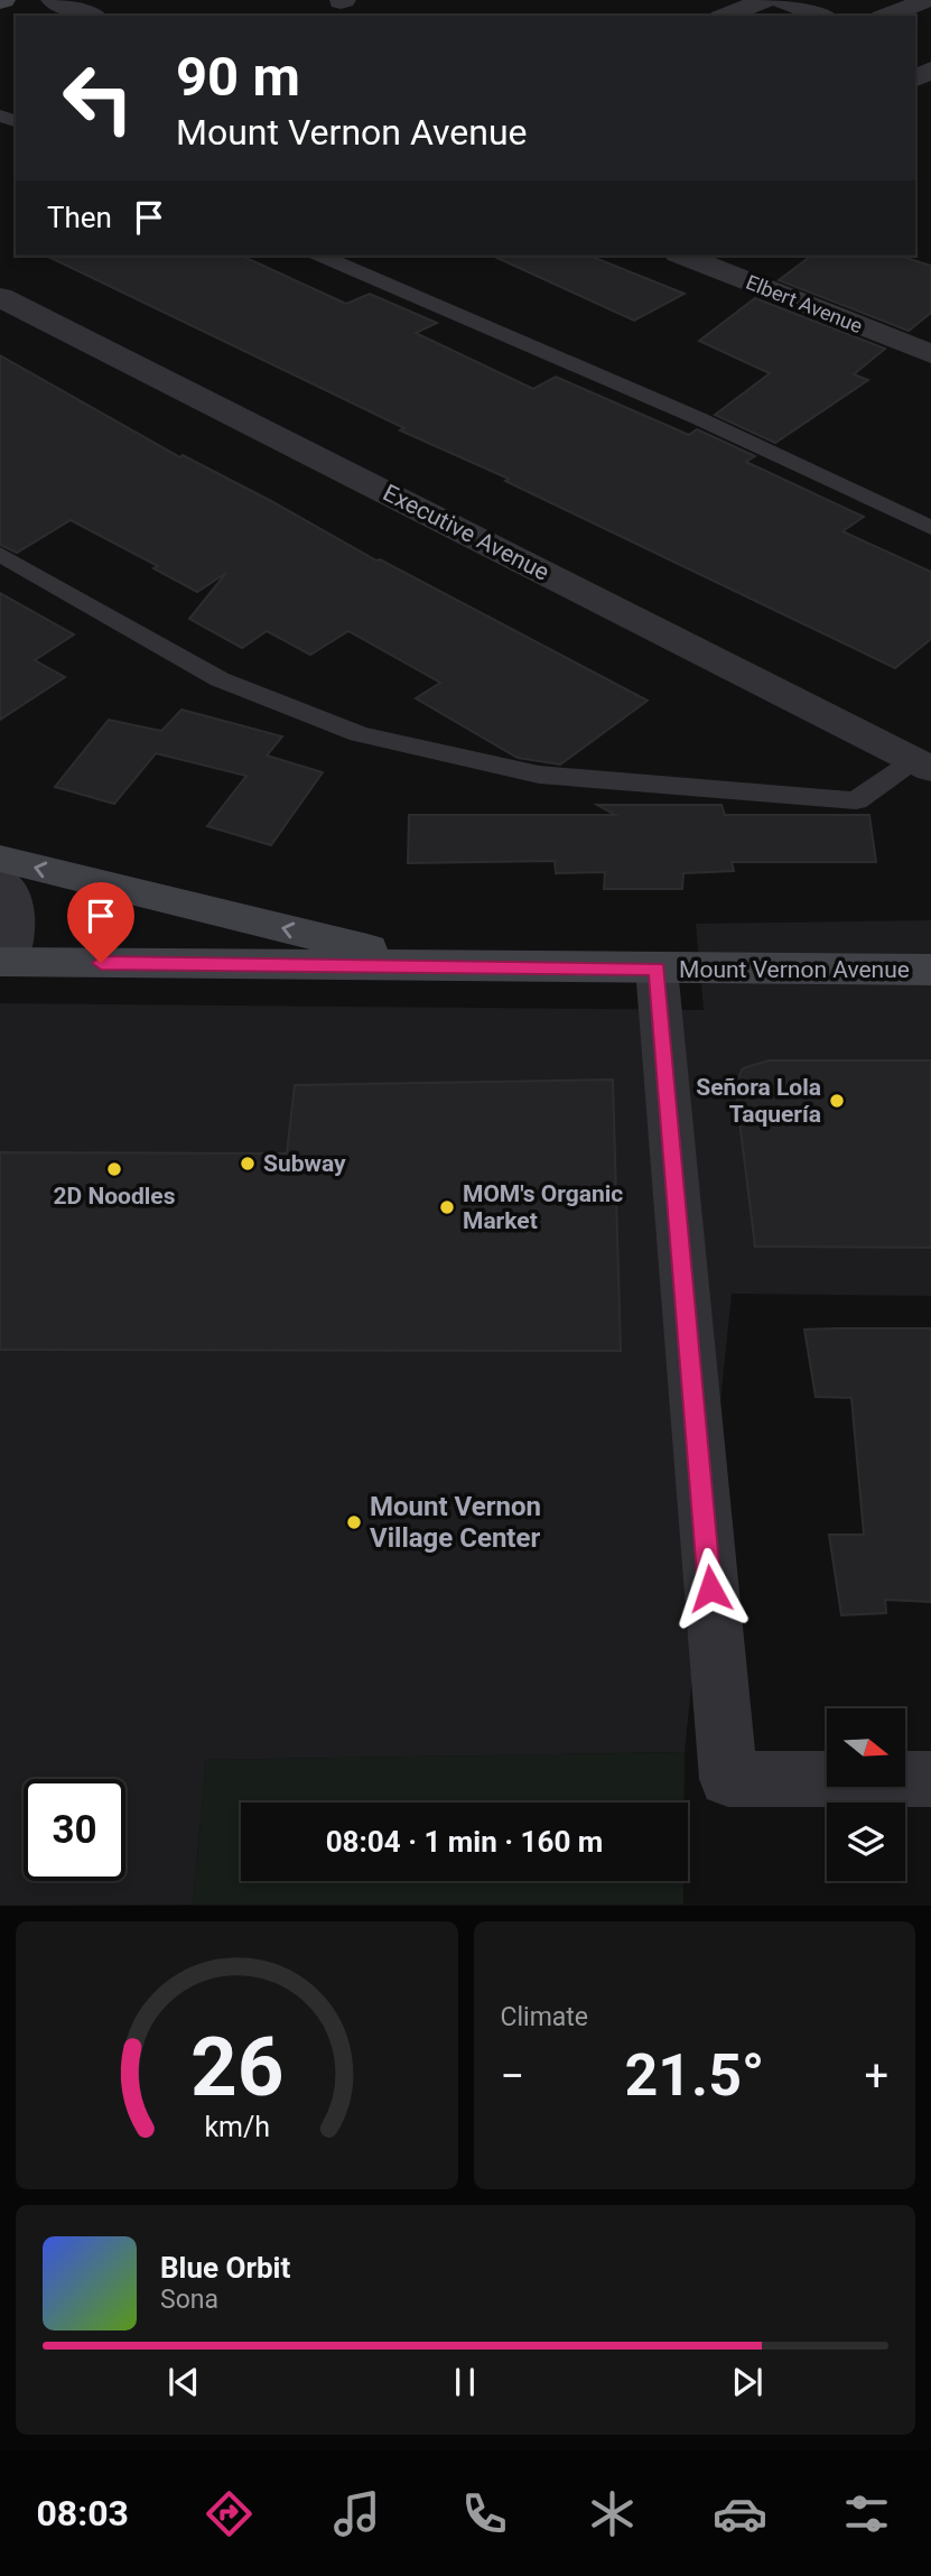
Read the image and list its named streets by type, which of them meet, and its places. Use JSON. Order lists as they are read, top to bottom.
{
  "streets": {
    "main road": ["Mount Vernon Avenue"],
    "street": ["Elbert Avenue", "Executive Avenue"]
  },
  "places": [
    "Señora Lola Taquería",
    "Subway",
    "2D Noodles",
    "MOM's Organic Market",
    "Mount Vernon Village Center"
  ],
  "north": "right",
  "page": {
    "turn": ["90 m", "Mount Vernon Avenue"],
    "then": "Then",
    "limit": "30",
    "trip": "08:04 · 1 min · 160 m",
    "tile": "Climate",
    "heat": ["−", "21.5°", "+"],
    "song": ["Blue Orbit", "Sona"],
    "tabs": "08:03",
    "gauge": ["26", "km/h"]
  }
}
